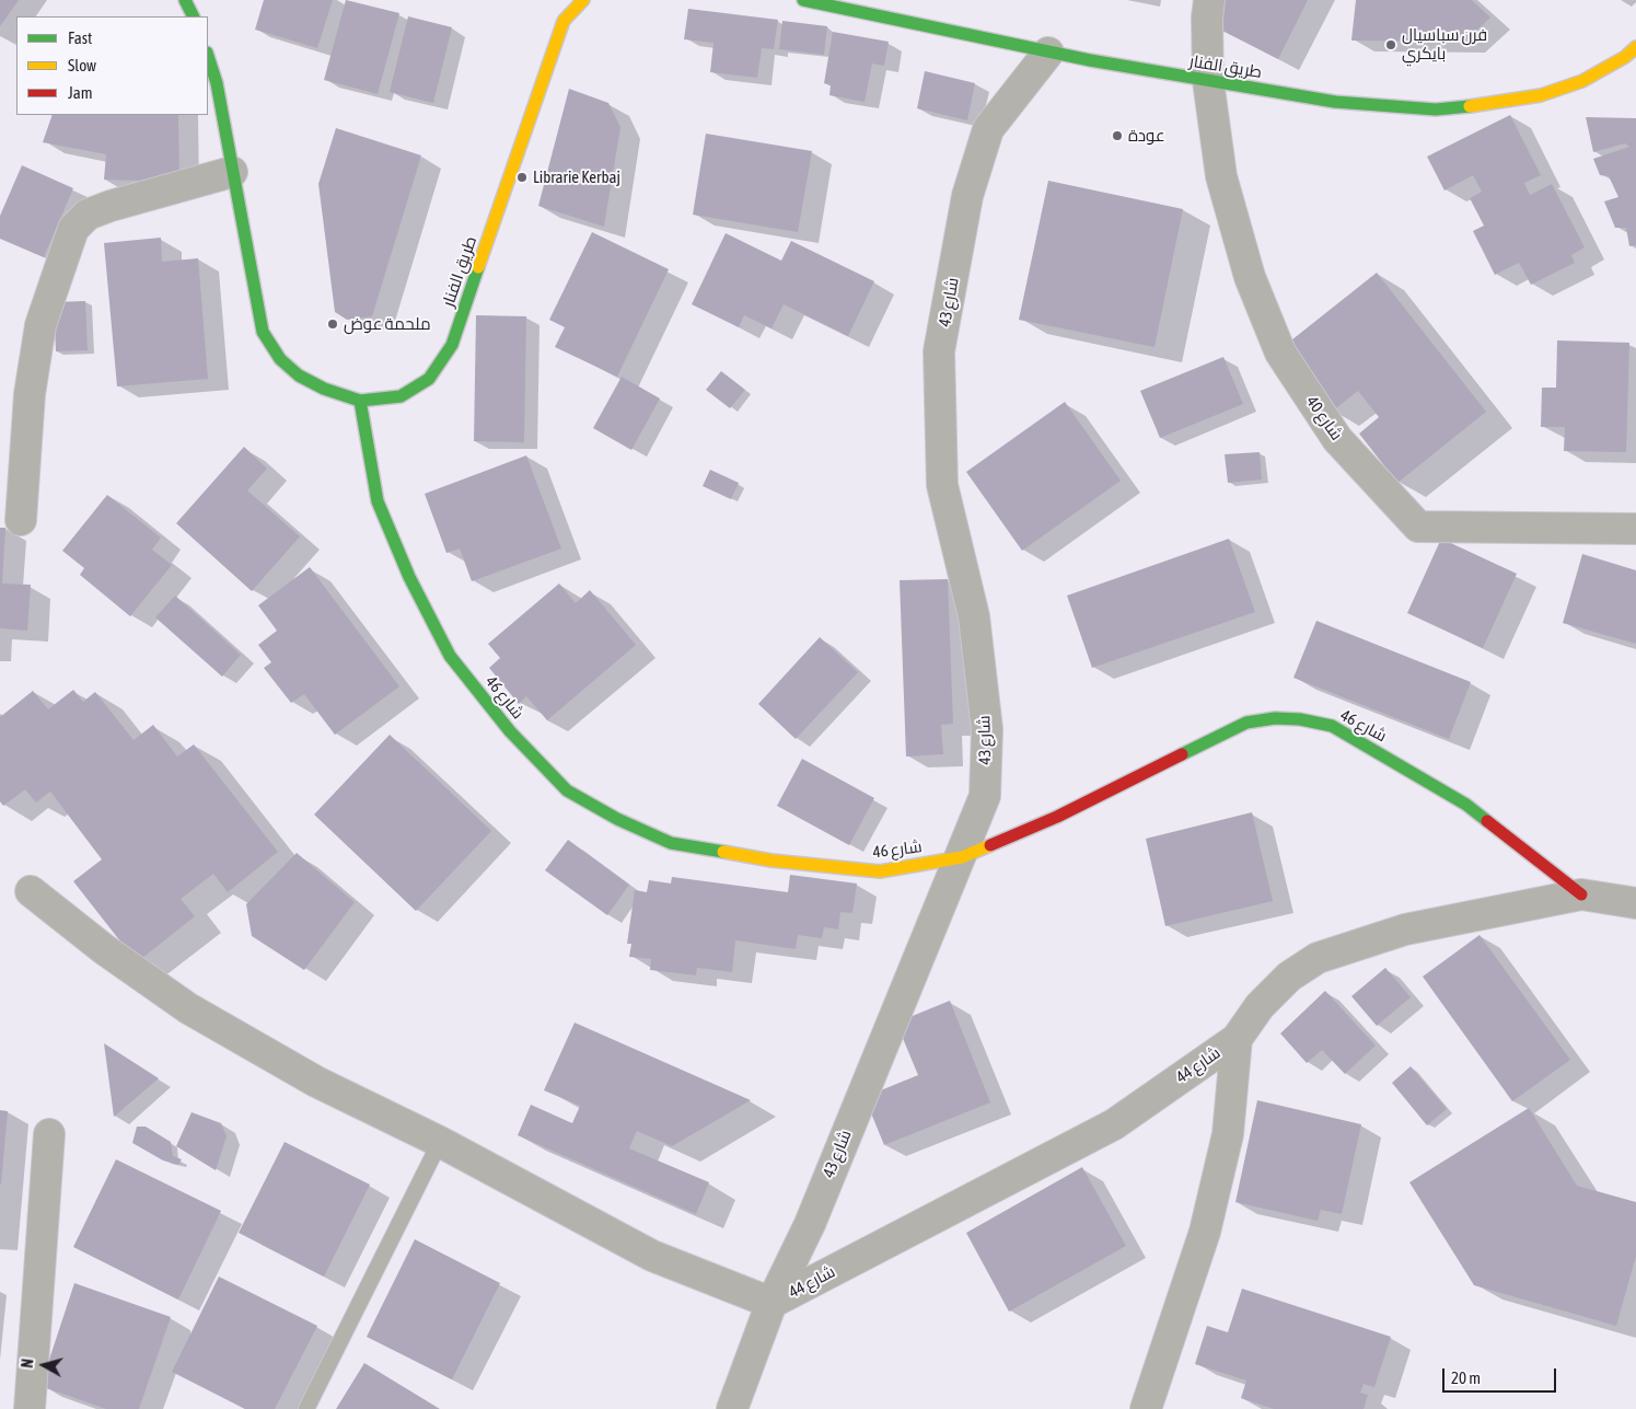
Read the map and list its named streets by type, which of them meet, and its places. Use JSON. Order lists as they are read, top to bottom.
{
  "streets": {
    "street": [
      "طريق الفنار",
      "شارع 43",
      "شارع 40",
      "شارع 46",
      "شارع 44"
    ]
  },
  "crossings": [
    ["طريق الفنار", "شارع 43"],
    ["طريق الفنار", "شارع 40"],
    ["طريق الفنار", "شارع 46"],
    ["شارع 43", "شارع 46"],
    ["شارع 43", "شارع 44"],
    ["شارع 46", "شارع 44"]
  ],
  "places": [
    "فرن سباسيال بايكري",
    "عودة",
    "Librarie Kerbaj",
    "ملحمة عوض"
  ],
  "legend": ["Fast", "Slow", "Jam"],
  "scale_bar": "20 m",
  "north": "left"
}
